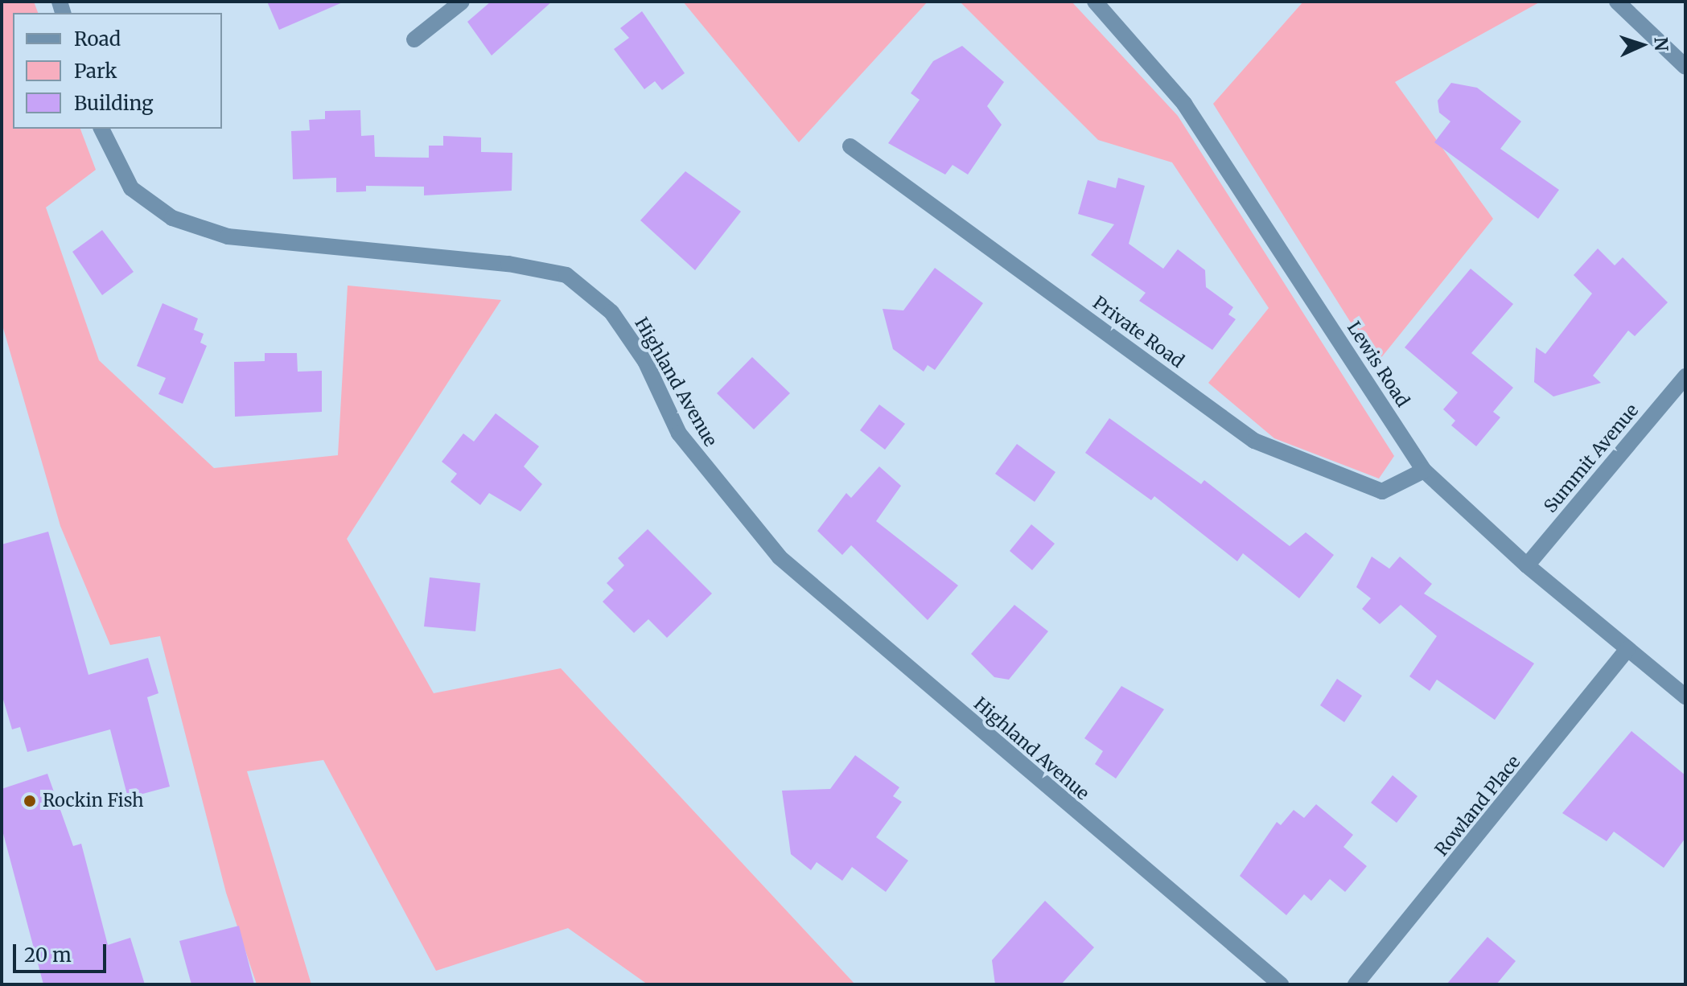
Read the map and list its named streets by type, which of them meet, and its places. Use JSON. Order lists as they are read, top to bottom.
{
  "streets": {
    "street": [
      "Private Road",
      "Lewis Road",
      "Highland Avenue",
      "Summit Avenue",
      "Rowland Place"
    ]
  },
  "crossings": [
    ["Private Road", "Lewis Road"],
    ["Lewis Road", "Summit Avenue"],
    ["Lewis Road", "Rowland Place"]
  ],
  "places": ["Rockin Fish"],
  "legend": ["Road", "Park", "Building"],
  "scale_bar": "20 m",
  "north": "right"
}
